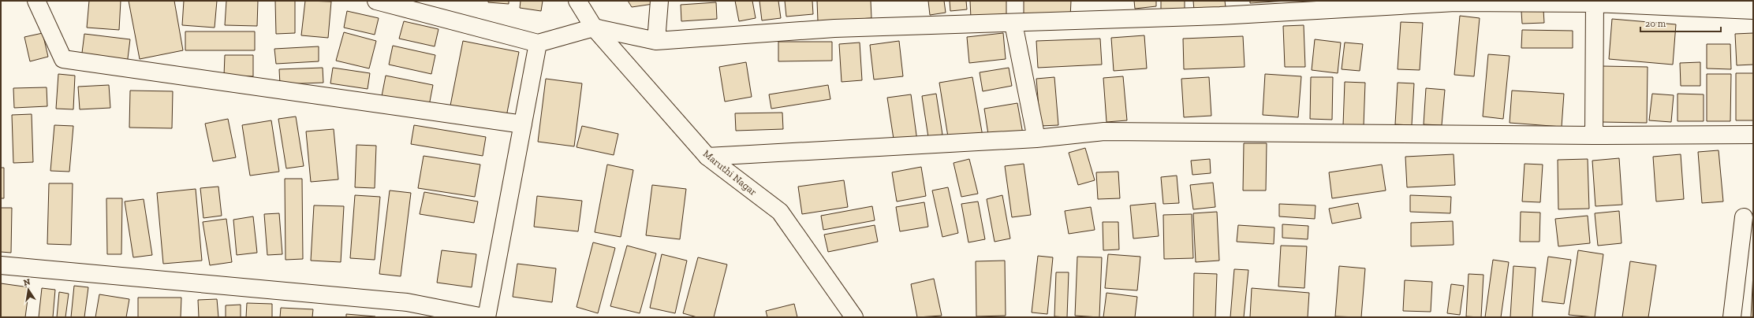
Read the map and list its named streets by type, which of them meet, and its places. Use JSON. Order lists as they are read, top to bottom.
{
  "streets": {
    "street": ["Maruthi Nagar"]
  },
  "scale_bar": "20 m",
  "north": "top"
}
